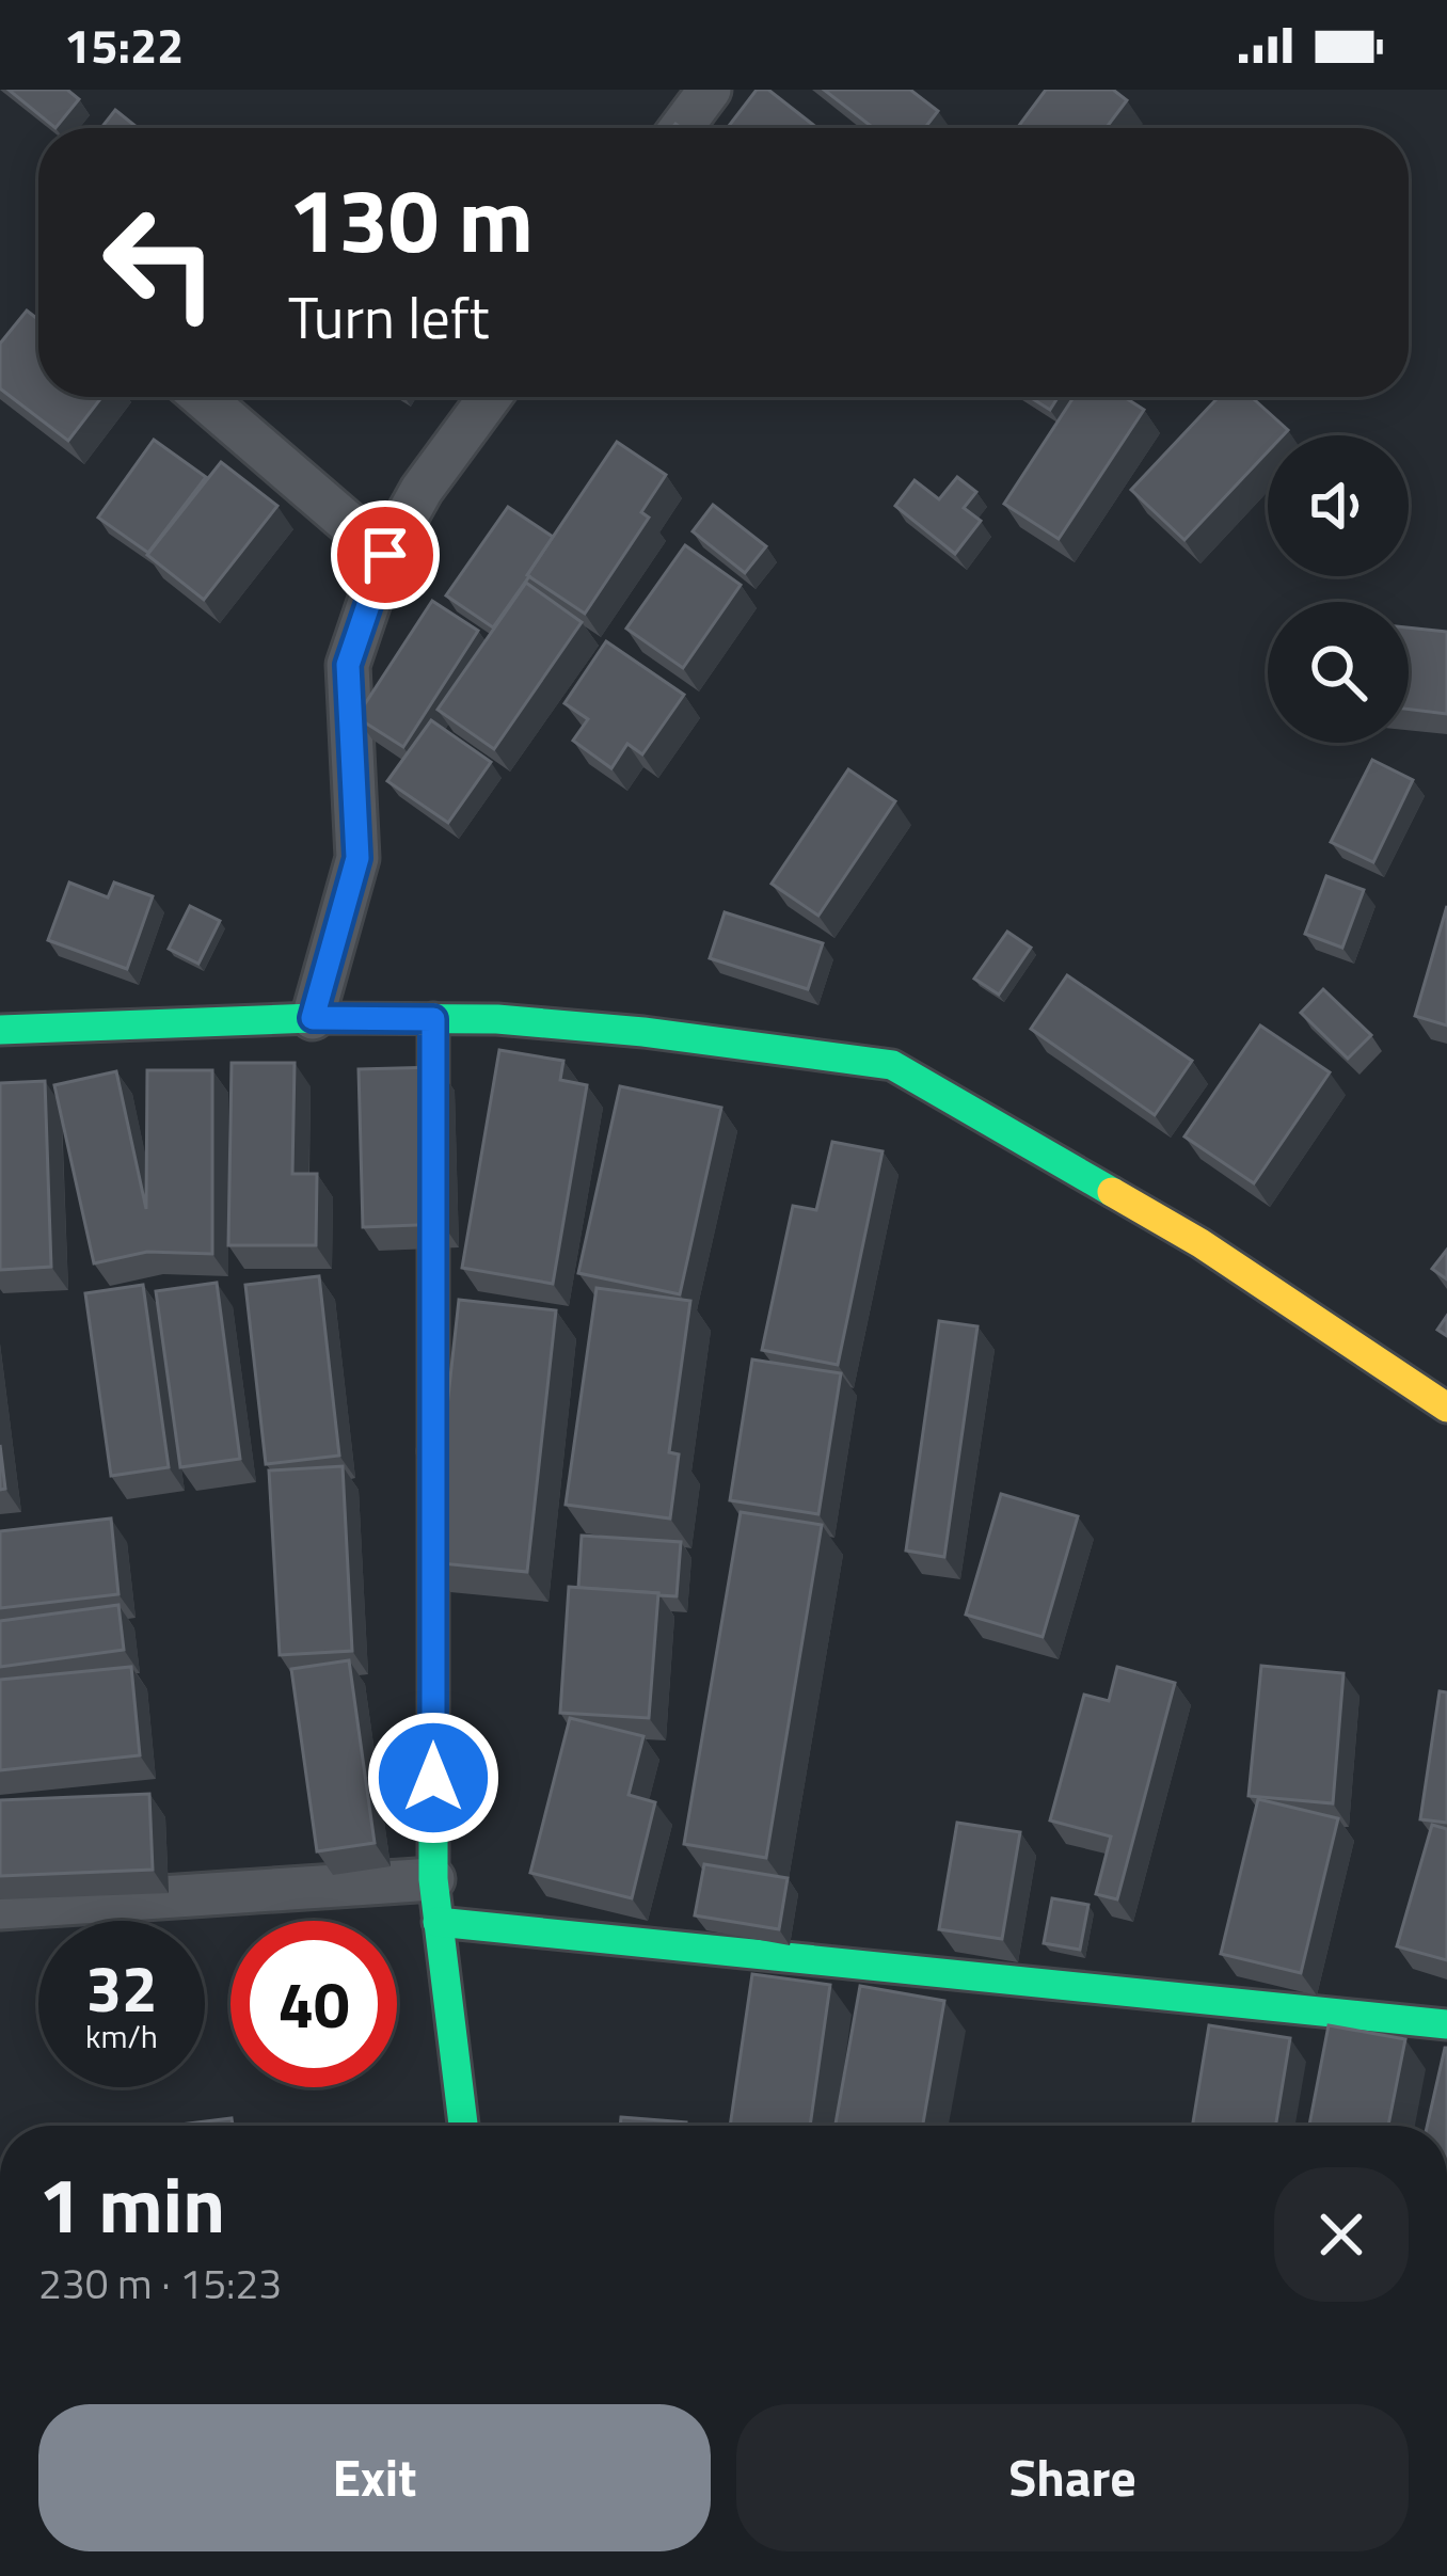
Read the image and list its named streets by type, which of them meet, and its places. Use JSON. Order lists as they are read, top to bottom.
{
  "page": {
    "status": "15:22",
    "turn": ["130 m", "Turn left"],
    "speed": "32 km/h",
    "limit": "40",
    "heading": ["1 min", "230 m · 15:23"],
    "buttons": ["Exit", "Share"]
  }
}
